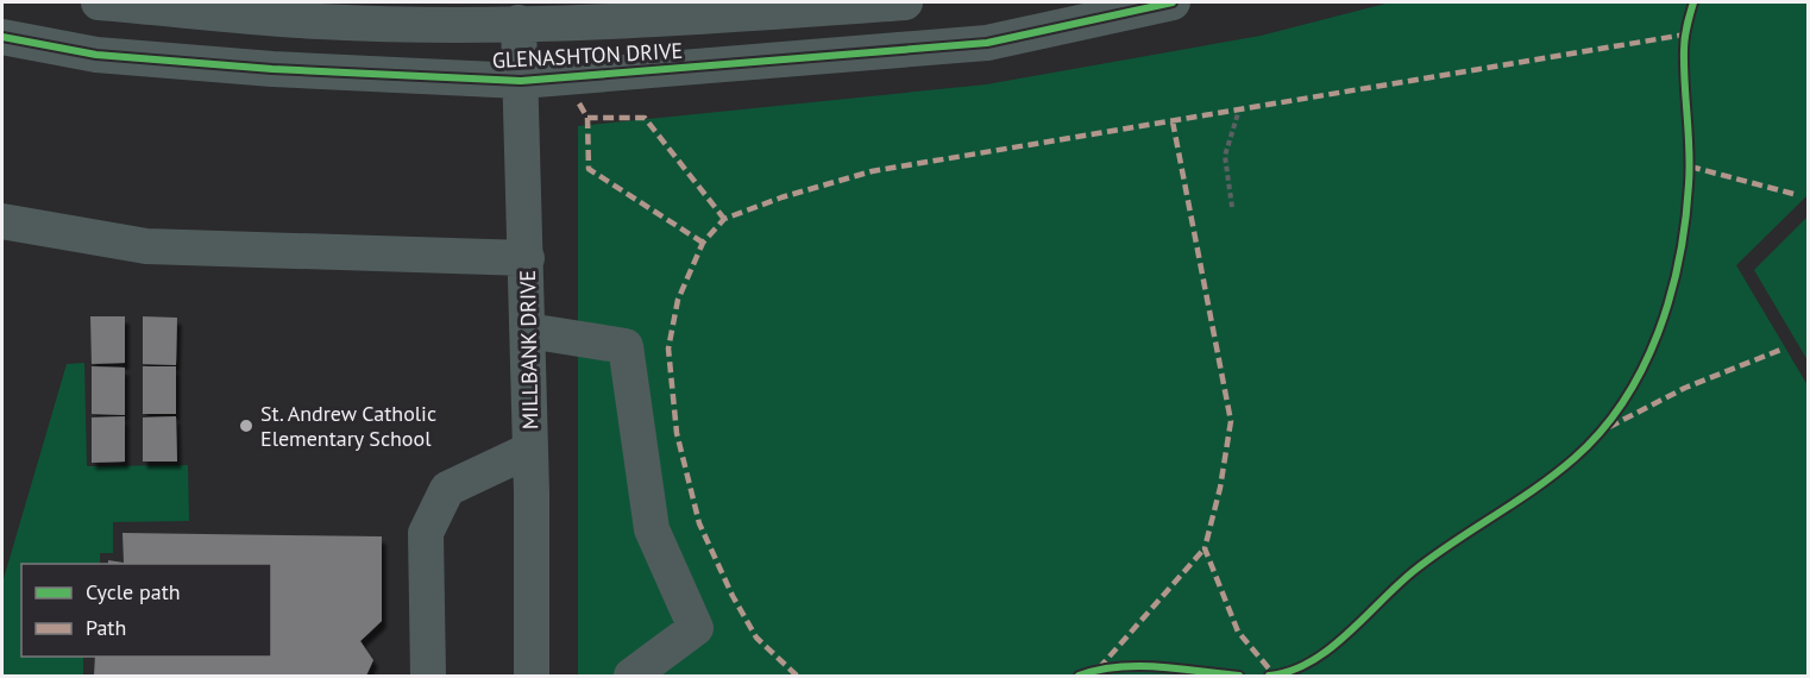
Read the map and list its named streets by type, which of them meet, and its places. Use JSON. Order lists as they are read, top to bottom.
{
  "streets": {
    "street": ["GLENASHTON DRIVE", "MILLBANK DRIVE"]
  },
  "crossings": [
    ["GLENASHTON DRIVE", "MILLBANK DRIVE"]
  ],
  "places": ["St. Andrew Catholic Elementary School"],
  "legend": ["Cycle path", "Path"]
}
